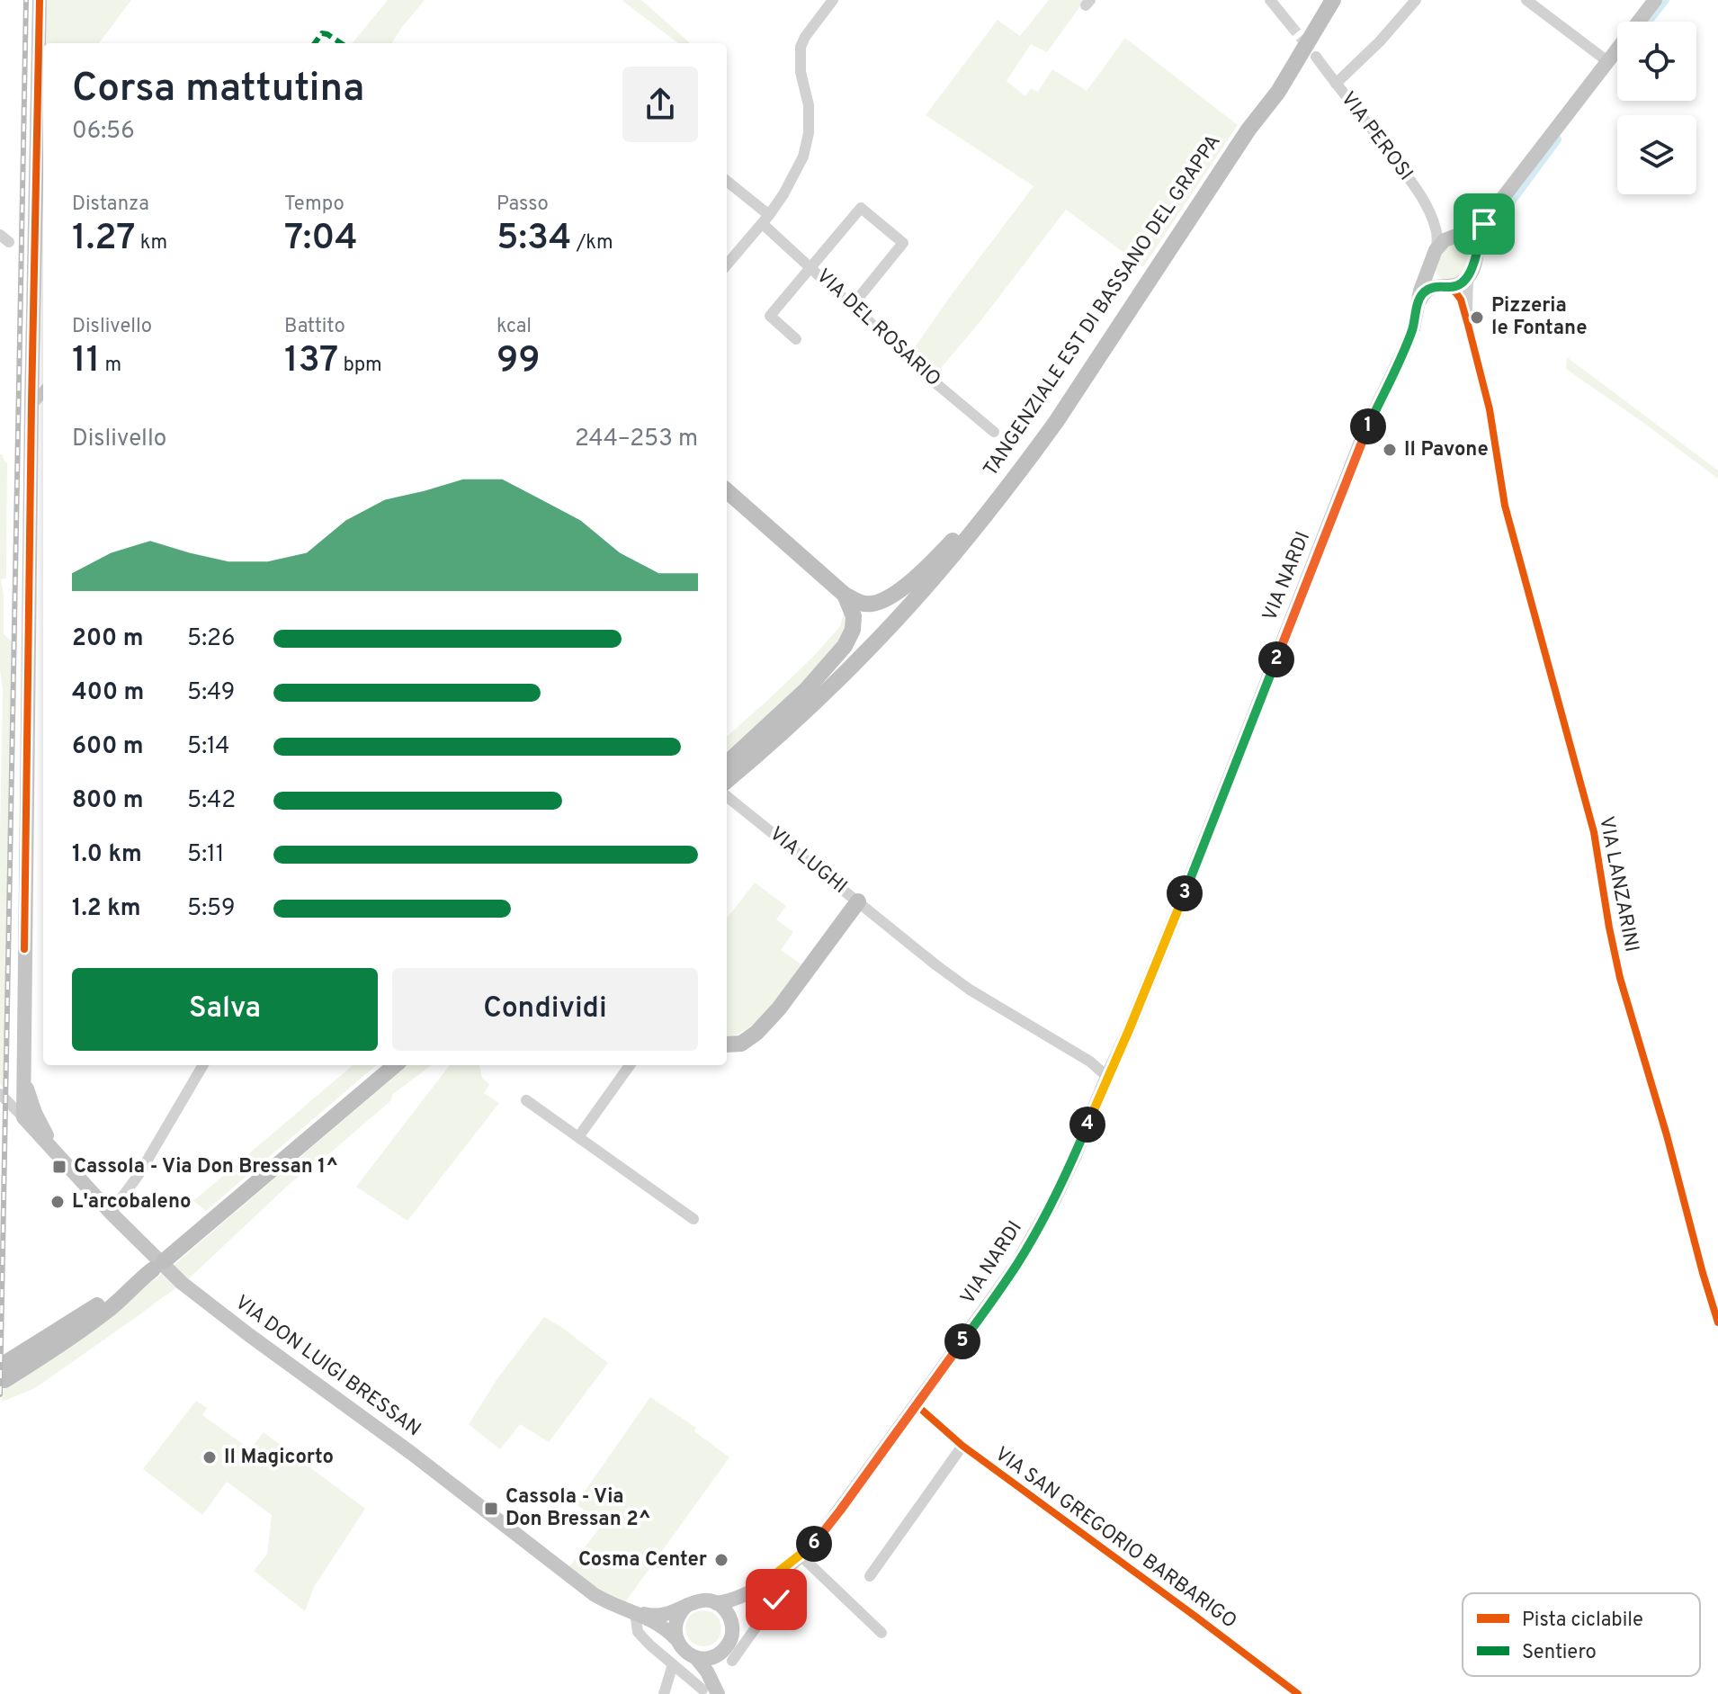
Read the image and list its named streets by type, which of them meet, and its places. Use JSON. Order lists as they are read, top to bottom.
{
  "streets": {
    "highway": ["TANGENZIALE EST DI BASSANO DEL GRAPPA"],
    "main road": ["VIA NARDI", "VIA DON LUIGI BRESSAN"],
    "street": [
      "VIA PEROSI",
      "VIA DEL ROSARIO",
      "VIA LUGHI",
      "VIA LANZARINI",
      "VIA SAN GREGORIO BARBARIGO"
    ]
  },
  "crossings": [
    ["VIA NARDI", "VIA LUGHI"],
    ["VIA NARDI", "VIA LANZARINI"],
    ["VIA NARDI", "VIA DON LUIGI BRESSAN"],
    ["VIA NARDI", "VIA SAN GREGORIO BARBARIGO"]
  ],
  "places": {
    "other": [
      "Pizzeria le Fontane",
      "Il Pavone",
      "L'arcobaleno",
      "Il Magicorto",
      "Cosma Center"
    ],
    "transit": ["Cassola - Via Don Bressan 1^", "Cassola - Via Don Bressan 2^"]
  },
  "legend": ["Pista ciclabile", "Sentiero"],
  "page": {
    "heading": ["Corsa mattutina", "06:56"],
    "stats": [
      ["Distanza", "1.27 km"],
      ["Tempo", "7:04"],
      ["Passo", "5:34 /km"],
      ["Dislivello", "11 m"],
      ["Battito", "137 bpm"],
      ["kcal", "99"]
    ],
    "pins": [
      "1",
      "2",
      "3",
      "4",
      "5",
      "6"
    ],
    "chart": ["Dislivello", "244–253 m"],
    "list": [
      {
        "name": "200 m",
        "note": "5:26"
      },
      {
        "name": "400 m",
        "note": "5:49"
      },
      {
        "name": "600 m",
        "note": "5:14"
      },
      {
        "name": "800 m",
        "note": "5:42"
      },
      {
        "name": "1.0 km",
        "note": "5:11"
      },
      {
        "name": "1.2 km",
        "note": "5:59"
      }
    ],
    "buttons": ["Salva", "Condividi"]
  }
}
